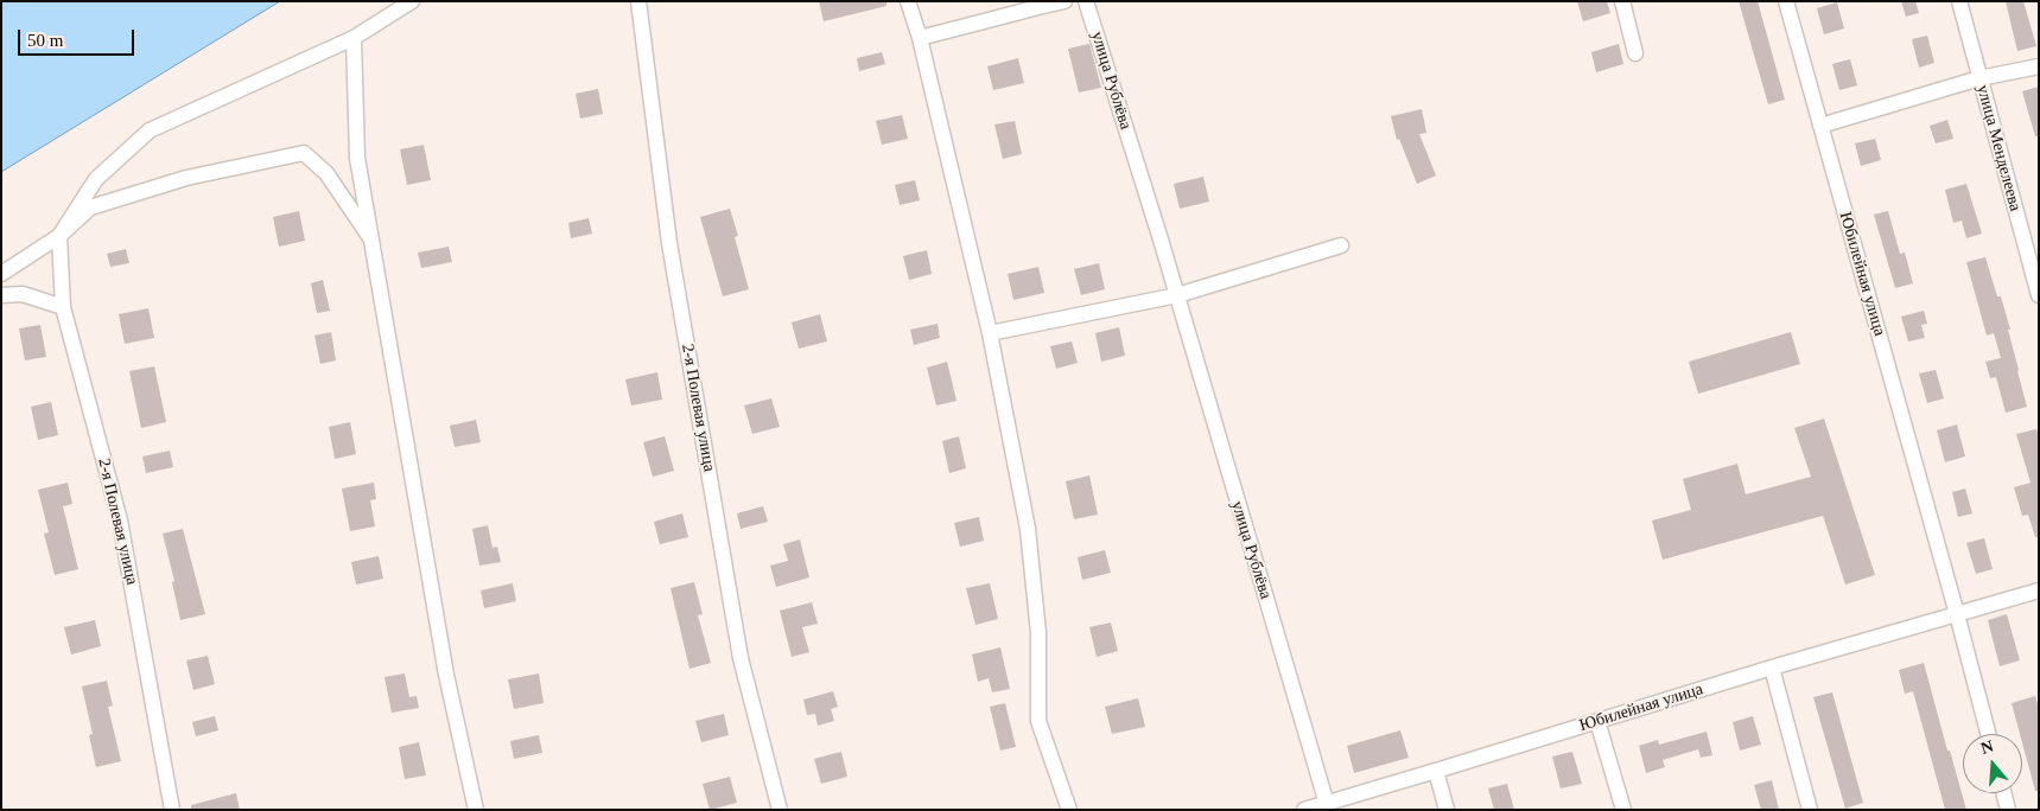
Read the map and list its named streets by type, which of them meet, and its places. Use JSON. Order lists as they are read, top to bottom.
{
  "streets": {
    "street": [
      "улица Рублёва",
      "улица Менделеева",
      "Юбилейная улица",
      "2-я Полевая улица"
    ]
  },
  "crossings": [
    ["улица Рублёва", "Юбилейная улица"]
  ],
  "scale_bar": "50 m",
  "north": "top"
}
